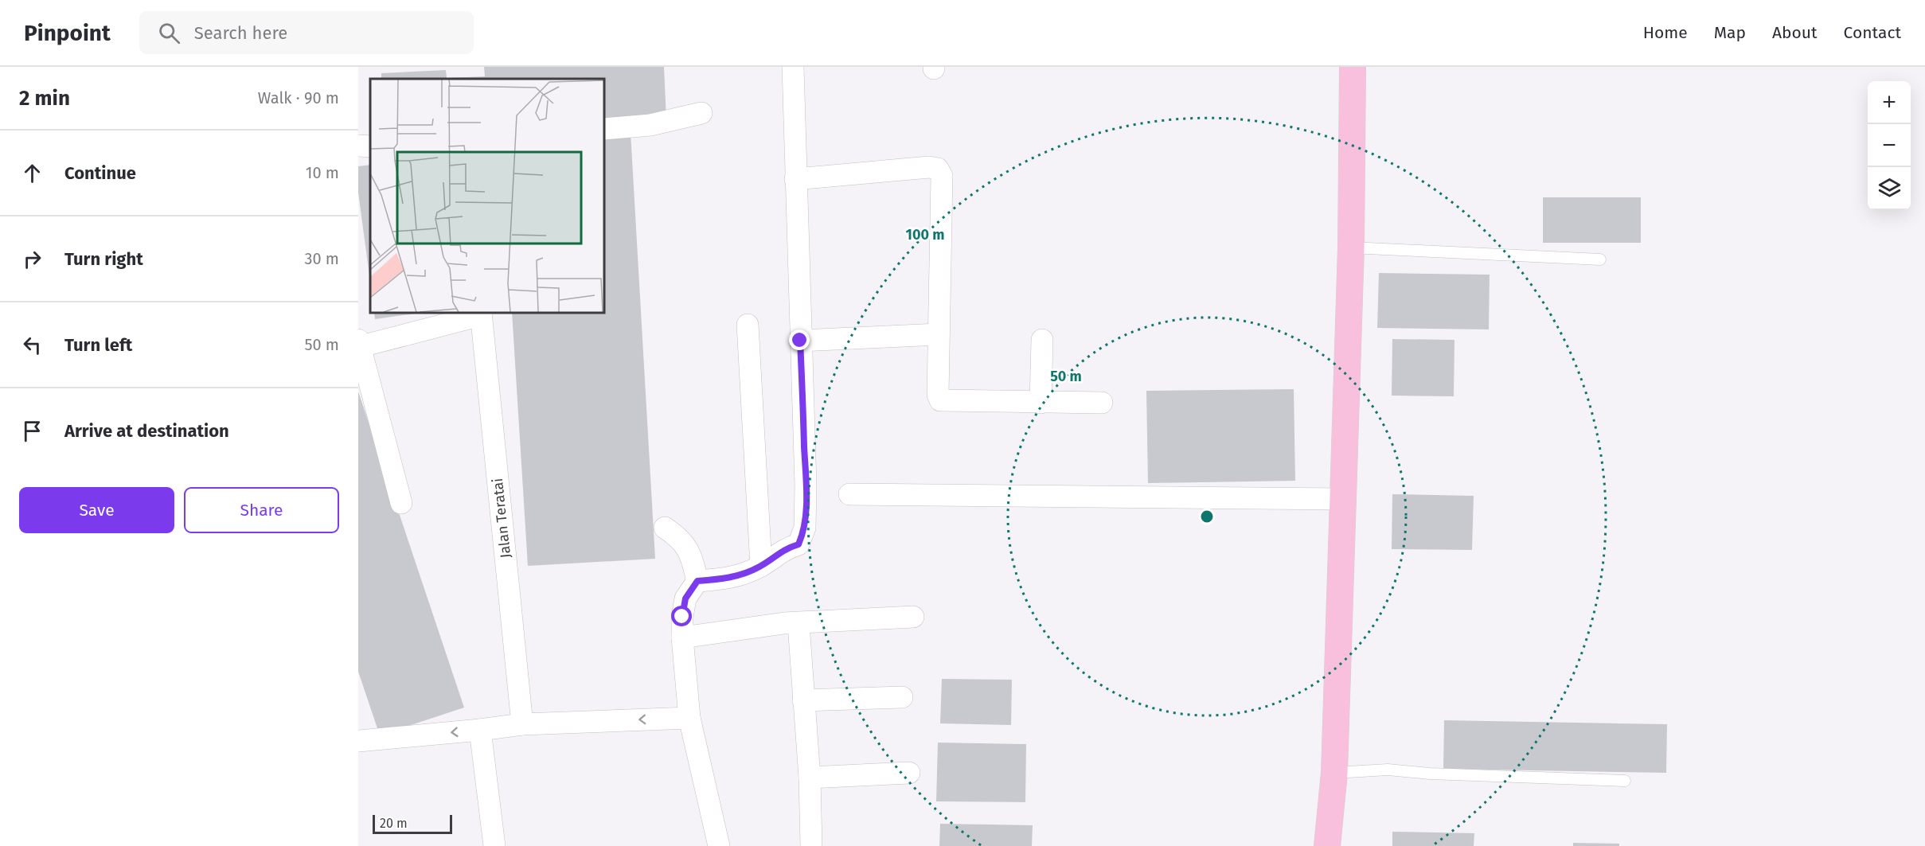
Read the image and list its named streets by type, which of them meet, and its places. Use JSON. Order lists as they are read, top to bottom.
{
  "streets": {
    "street": ["Jalan Teratai"]
  },
  "scale_bar": "20 m",
  "page": {
    "header": "Pinpoint",
    "search": "Search here",
    "nav": [
      "Home",
      "Map",
      "About",
      "Contact"
    ],
    "heading": ["2 min", "Walk · 90 m"],
    "map_buttons": ["+", "−"],
    "list": [
      ["Continue", "10 m"],
      ["Turn right", "30 m"],
      ["Turn left", "50 m"],
      "Arrive at destination"
    ],
    "buttons": ["Save", "Share"],
    "scale": "20 m"
  },
  "rings": ["100 m", "50 m"]
}
